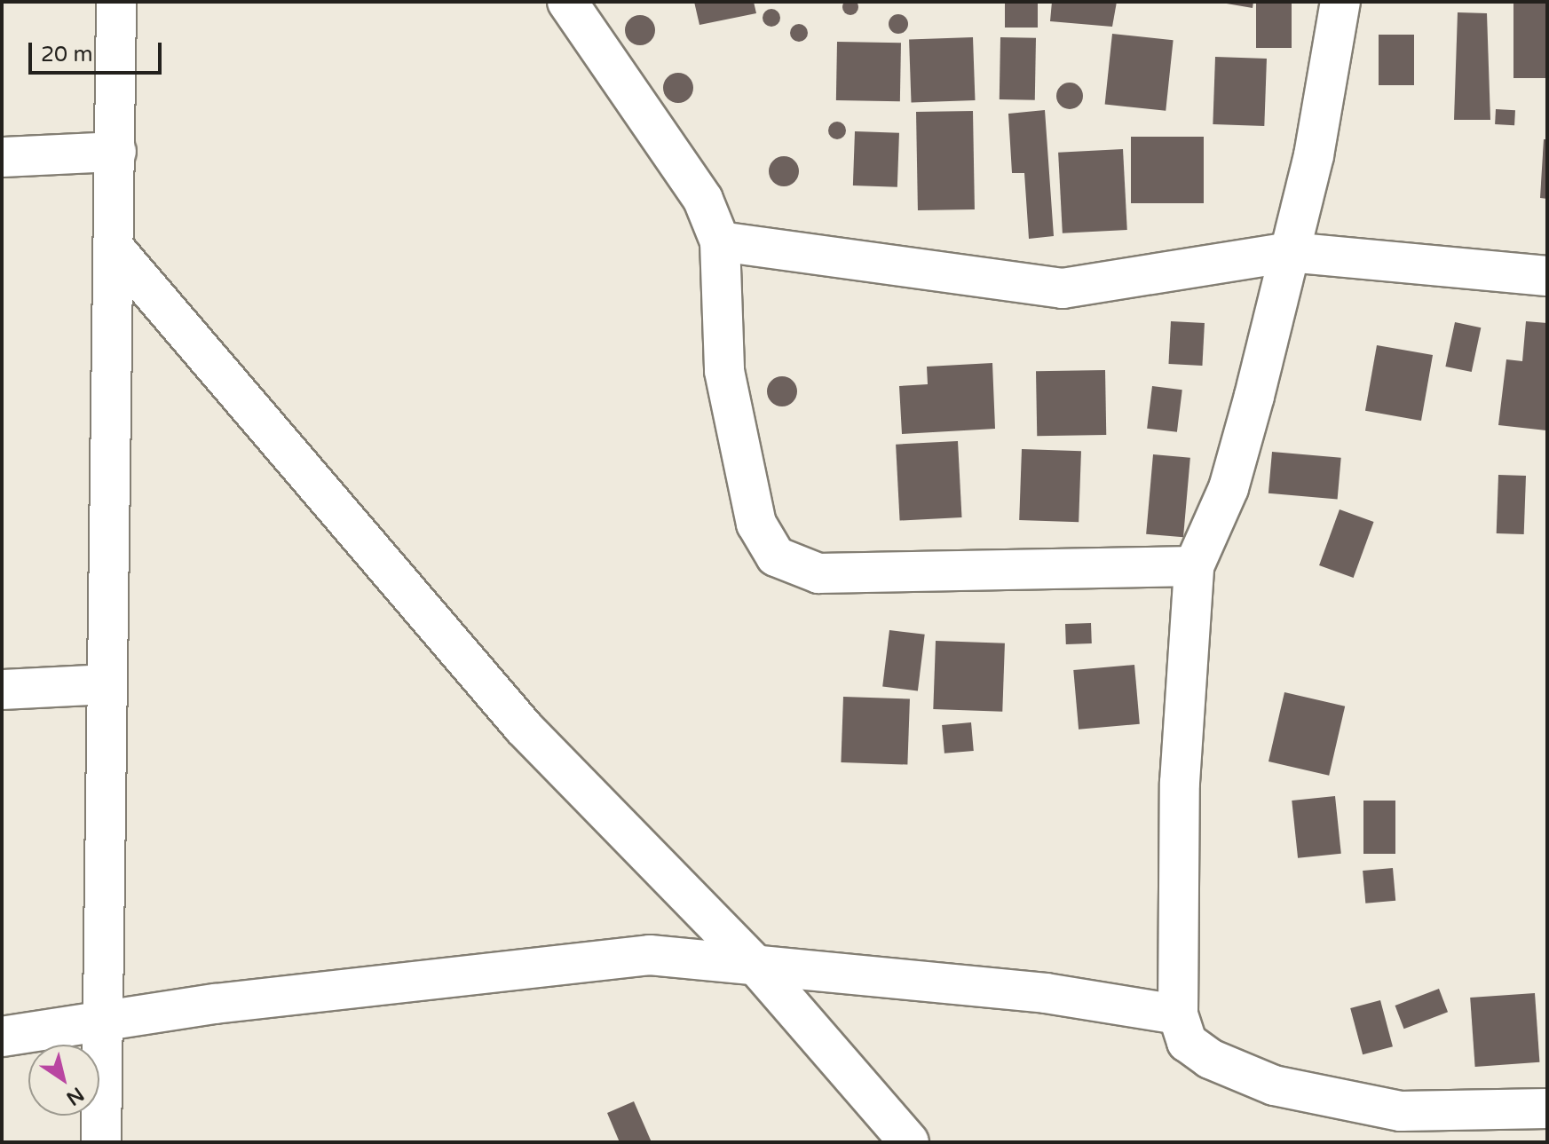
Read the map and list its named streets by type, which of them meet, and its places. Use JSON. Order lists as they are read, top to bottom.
{
  "scale_bar": "20 m",
  "north": "bottom right"
}
